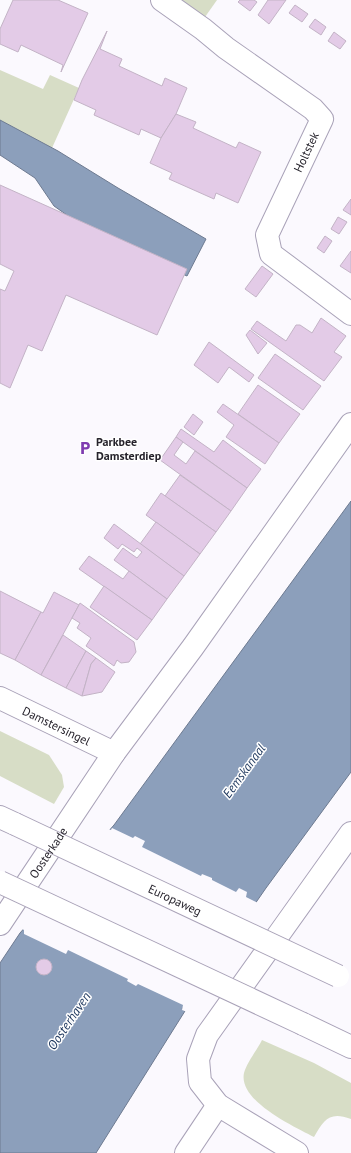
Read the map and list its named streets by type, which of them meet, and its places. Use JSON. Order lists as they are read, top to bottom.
{
  "streets": {
    "street": [
      "Holtstek",
      "Damstersingel",
      "Oosterkade",
      "Europaweg"
    ]
  },
  "crossings": [
    ["Damstersingel", "Oosterkade"]
  ],
  "water": ["Eemskanaal", "Oosterhaven"],
  "places": {
    "parking": ["Parkbee Damsterdiep"]
  }
}
